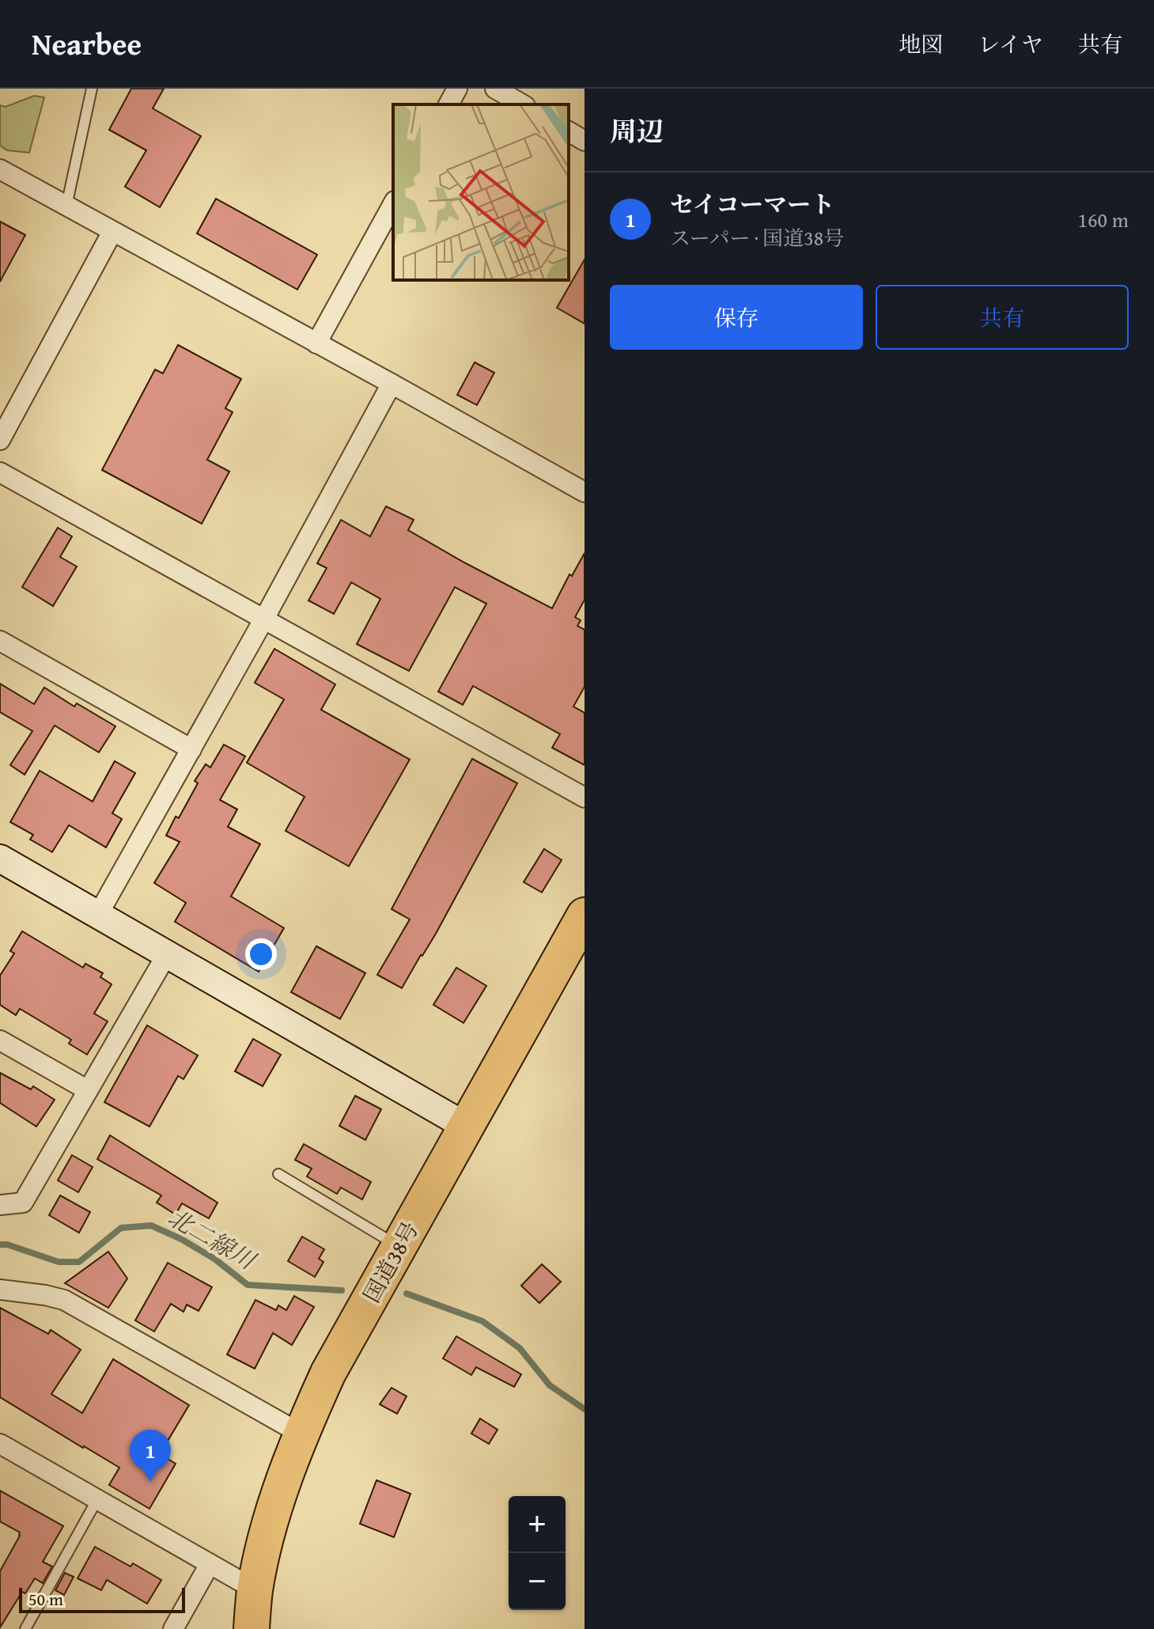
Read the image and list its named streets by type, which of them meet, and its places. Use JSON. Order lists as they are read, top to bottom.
{
  "streets": {
    "highway": ["国道38号"]
  },
  "water": ["北二線川"],
  "scale_bar": "50 m",
  "page": {
    "header": "Nearbee",
    "nav": ["地図", "レイヤ", "共有"],
    "heading": "周辺",
    "list": [
      {
        "mark": "1",
        "name": "セイコーマート",
        "note": "スーパー · 国道38号",
        "value": "160 m"
      }
    ],
    "buttons": ["保存", "共有"],
    "pins": "1",
    "map_buttons": ["+", "−"],
    "scale": "50 m"
  }
}
